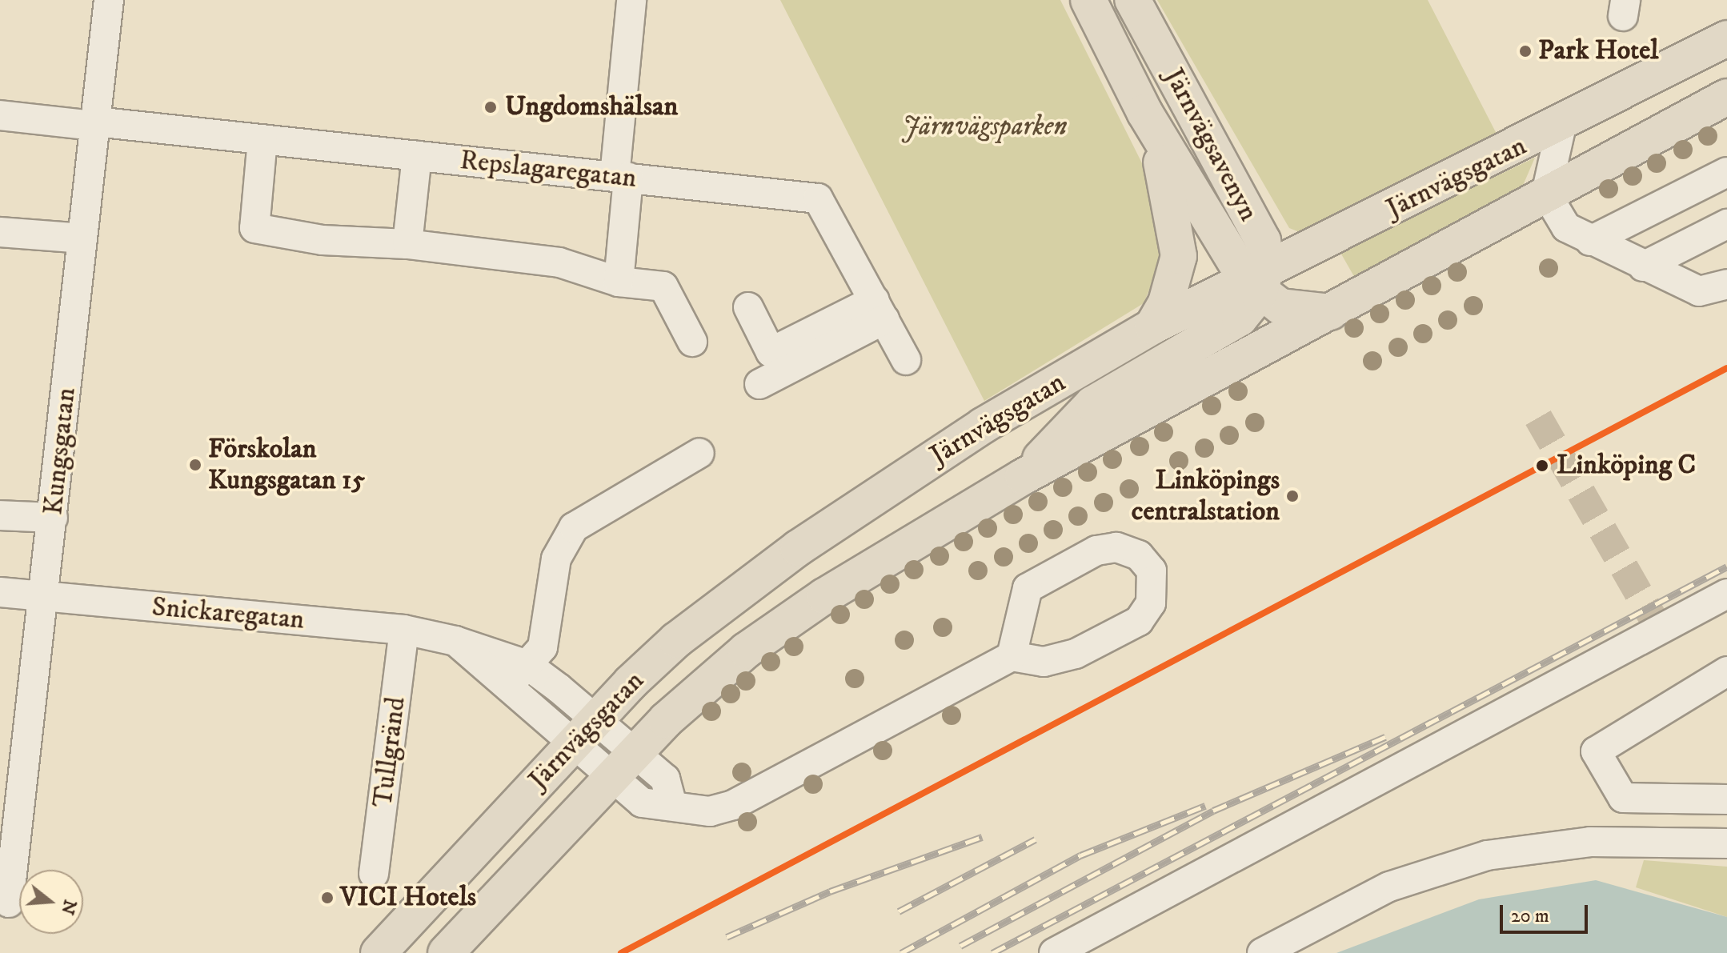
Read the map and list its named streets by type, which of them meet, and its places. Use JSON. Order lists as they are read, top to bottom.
{
  "streets": {
    "main road": ["Järnvägsavenyn", "Järnvägsgatan"],
    "street": [
      "Repslagaregatan",
      "Kungsgatan",
      "Snickaregatan",
      "Tullgränd"
    ]
  },
  "crossings": [
    ["Järnvägsavenyn", "Järnvägsgatan"],
    ["Repslagaregatan", "Kungsgatan"],
    ["Järnvägsgatan", "Snickaregatan"],
    ["Kungsgatan", "Snickaregatan"],
    ["Snickaregatan", "Tullgränd"]
  ],
  "parks": ["Järnvägsparken"],
  "places": [
    "Park Hotel",
    "Ungdomshälsan",
    "Förskolan Kungsgatan 15",
    "Linköping C",
    "Linköpings centralstation",
    "VICI Hotels"
  ],
  "scale_bar": "20 m",
  "north": "right"
}
